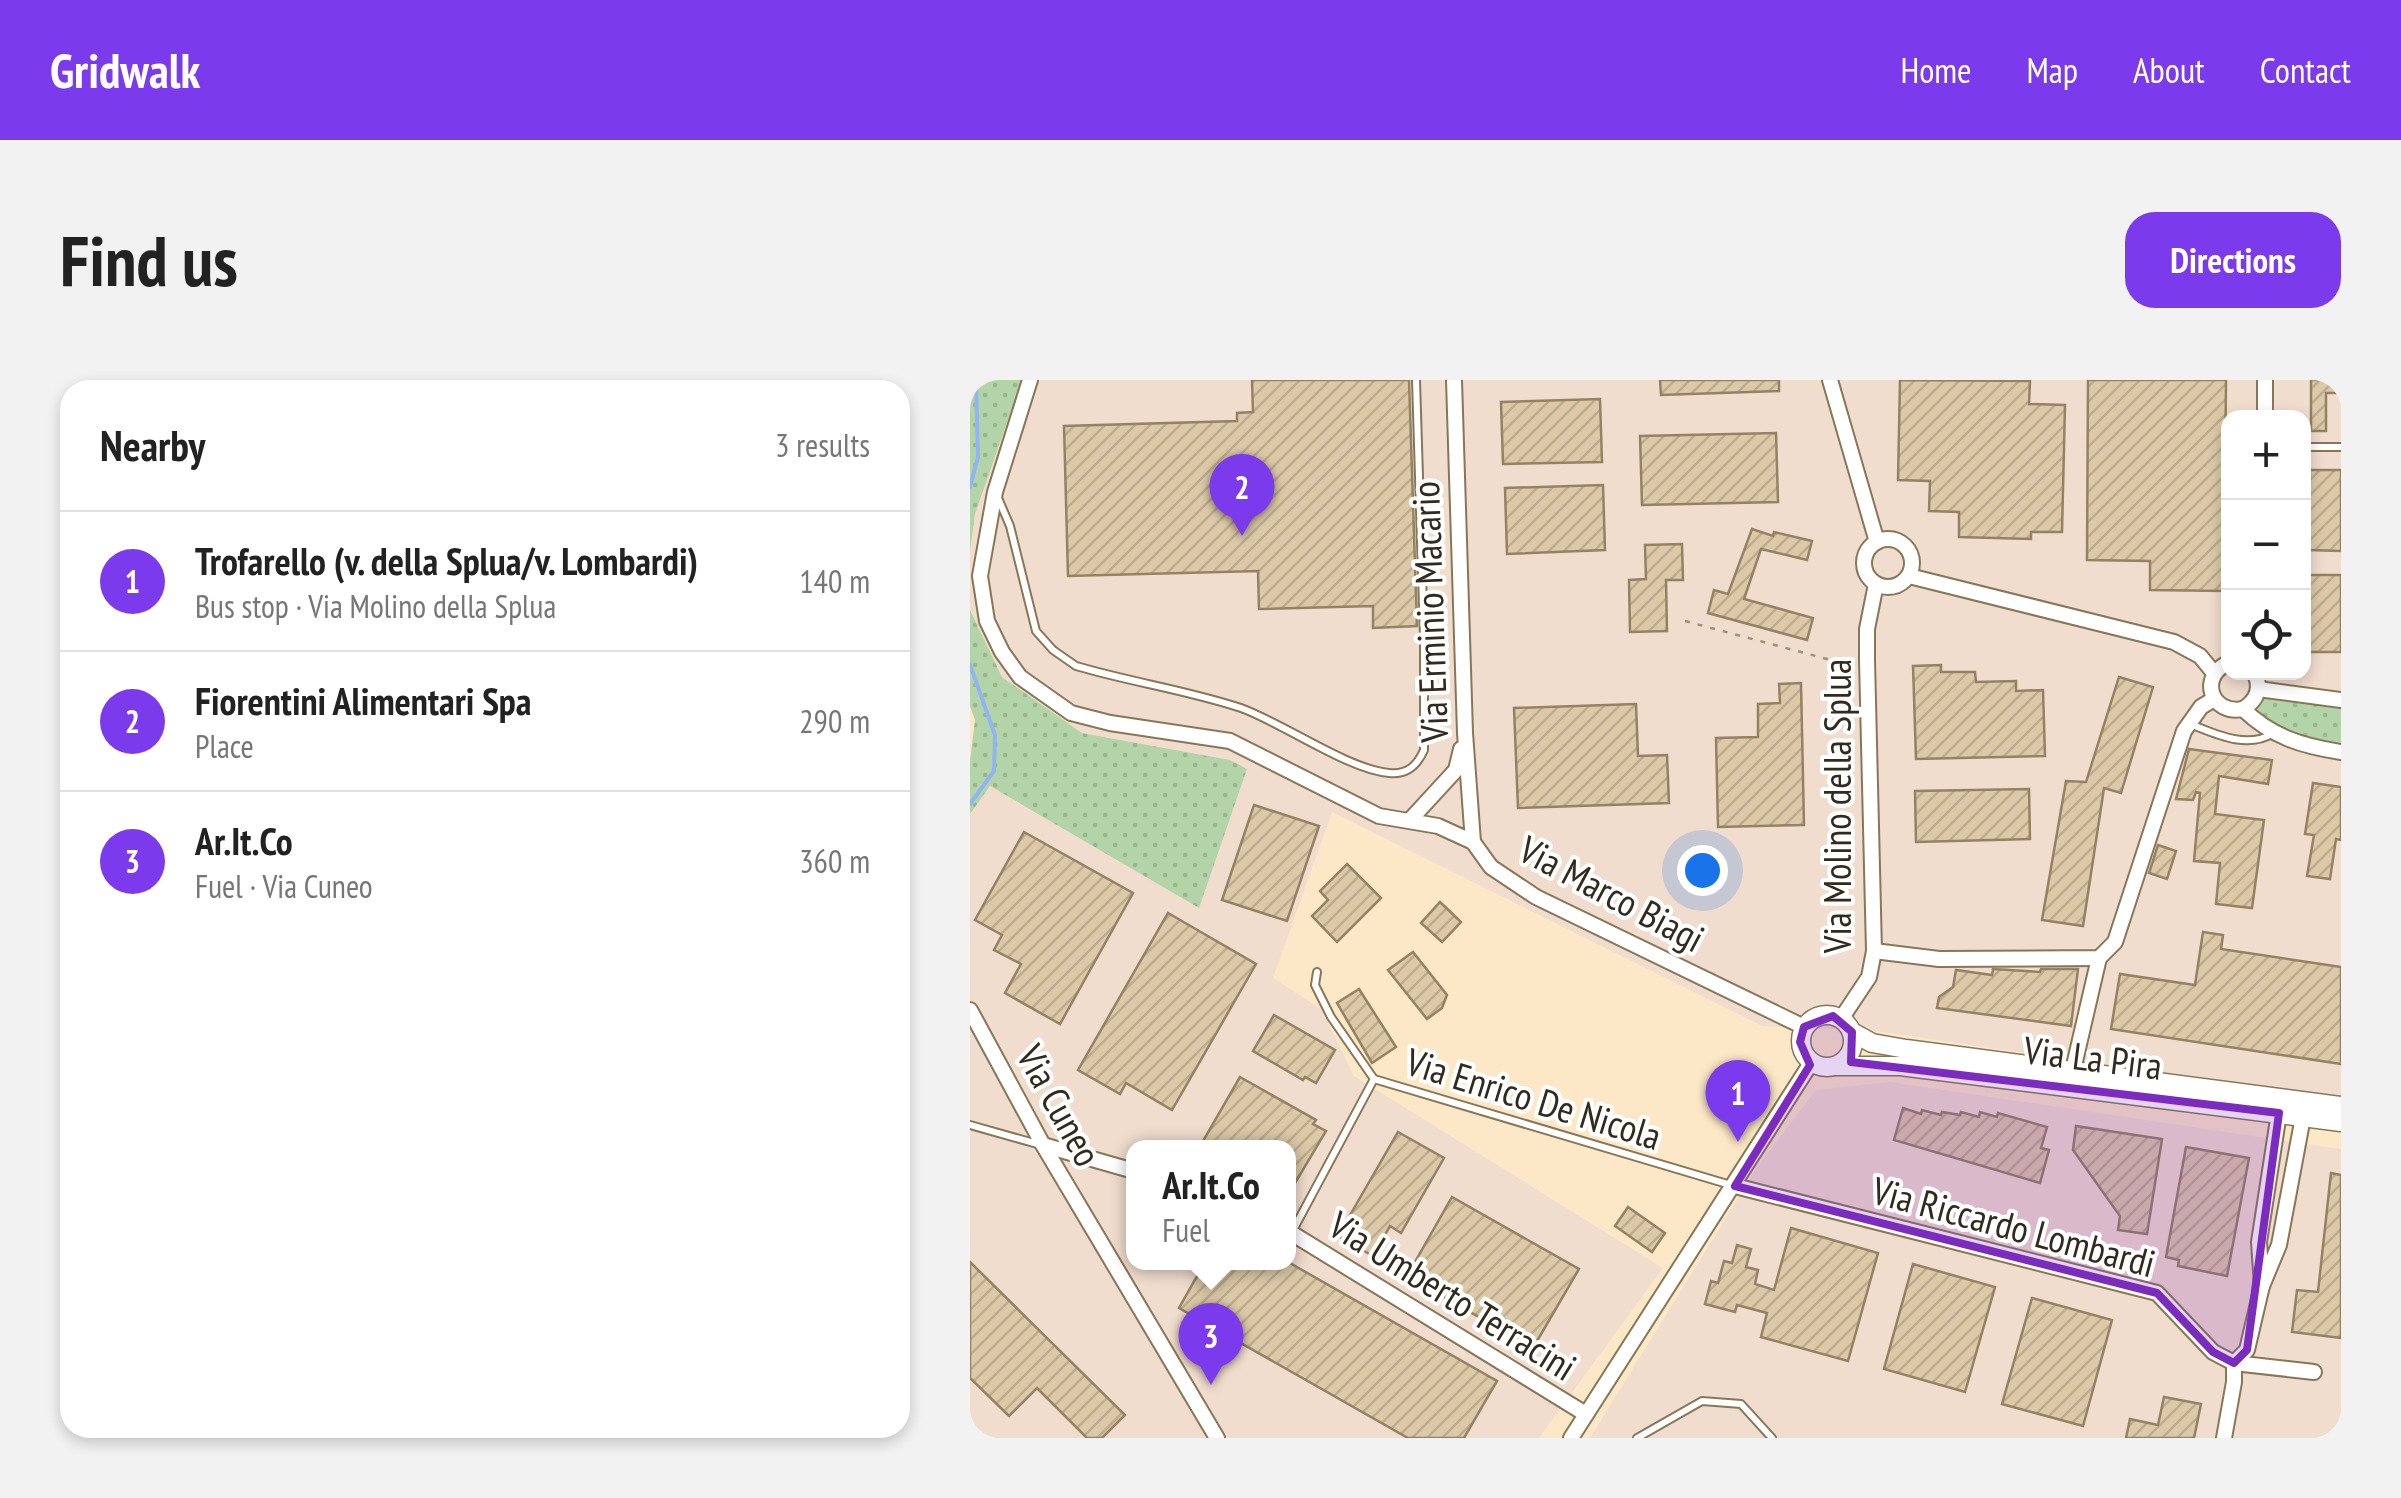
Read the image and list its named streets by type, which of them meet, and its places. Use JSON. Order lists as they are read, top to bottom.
{
  "streets": {
    "street": [
      "Via Erminio Macario",
      "Via Molino della Splua",
      "Via Marco Biagi",
      "Via La Pira",
      "Via Cuneo",
      "Via Riccardo Lombardi",
      "Via Umberto Terracini"
    ],
    "lane": ["Via Enrico De Nicola"]
  },
  "crossings": [
    ["Via Erminio Macario", "Via Marco Biagi"],
    ["Via Molino della Splua", "Via Marco Biagi"],
    ["Via Molino della Splua", "Via La Pira"],
    ["Via Marco Biagi", "Via La Pira"],
    ["Via Enrico De Nicola", "Via Riccardo Lombardi"]
  ],
  "page": {
    "header": "Gridwalk",
    "nav": [
      "Home",
      "Map",
      "About",
      "Contact"
    ],
    "buttons": "Directions",
    "title": "Find us",
    "heading": ["Nearby", "3 results"],
    "map_buttons": ["+", "−"],
    "pins": ["2", "1", "3"],
    "list": [
      {
        "mark": "1",
        "name": "Trofarello (v. della Splua/v. Lombardi)",
        "note": "Bus stop · Via Molino della Splua",
        "value": "140 m"
      },
      {
        "mark": "2",
        "name": "Fiorentini Alimentari Spa",
        "note": "Place",
        "value": "290 m"
      },
      {
        "mark": "3",
        "name": "Ar.It.Co",
        "note": "Fuel · Via Cuneo",
        "value": "360 m"
      }
    ],
    "popup": ["Ar.It.Co", "Fuel"]
  }
}
